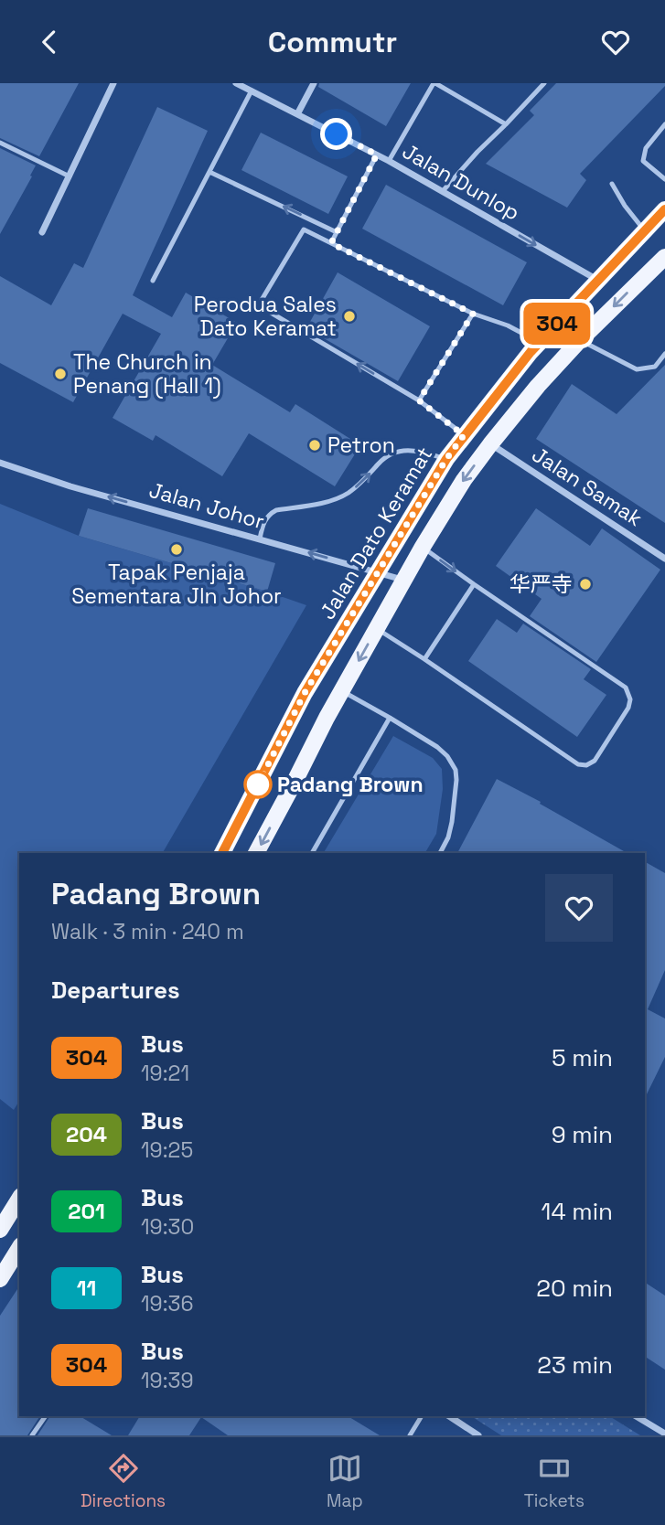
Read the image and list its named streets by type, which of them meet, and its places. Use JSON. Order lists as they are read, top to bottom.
{
  "streets": {
    "main road": ["Jalan Dato Keramat"],
    "street": ["Jalan Dunlop", "Jalan Samak", "Jalan Johor"]
  },
  "crossings": [
    ["Jalan Dunlop", "Jalan Dato Keramat"],
    ["Jalan Johor", "Jalan Dato Keramat"]
  ],
  "one_way": ["Jalan Dunlop", "Jalan Johor"],
  "places": [
    "Perodua Sales Dato Keramat",
    "The Church in Penang (Hall 1)",
    "Petron",
    "Tapak Penjaja Sementara Jln Johor",
    "华严寺",
    "Padang Brown"
  ],
  "lines": ["bus line 304"],
  "page": {
    "header": "Commutr",
    "on_map": "304",
    "heading": [
      ["Padang Brown", "Walk · 3 min · 240 m"],
      "Departures"
    ],
    "list": [
      {
        "mark": "304",
        "name": "Bus",
        "note": "19:21",
        "value": "5 min"
      },
      {
        "mark": "204",
        "name": "Bus",
        "note": "19:25",
        "value": "9 min"
      },
      {
        "mark": "201",
        "name": "Bus",
        "note": "19:30",
        "value": "14 min"
      },
      {
        "mark": "11",
        "name": "Bus",
        "note": "19:36",
        "value": "20 min"
      },
      {
        "mark": "304",
        "name": "Bus",
        "note": "19:39",
        "value": "23 min"
      }
    ],
    "tabs": ["Directions", "Map", "Tickets"]
  }
}
